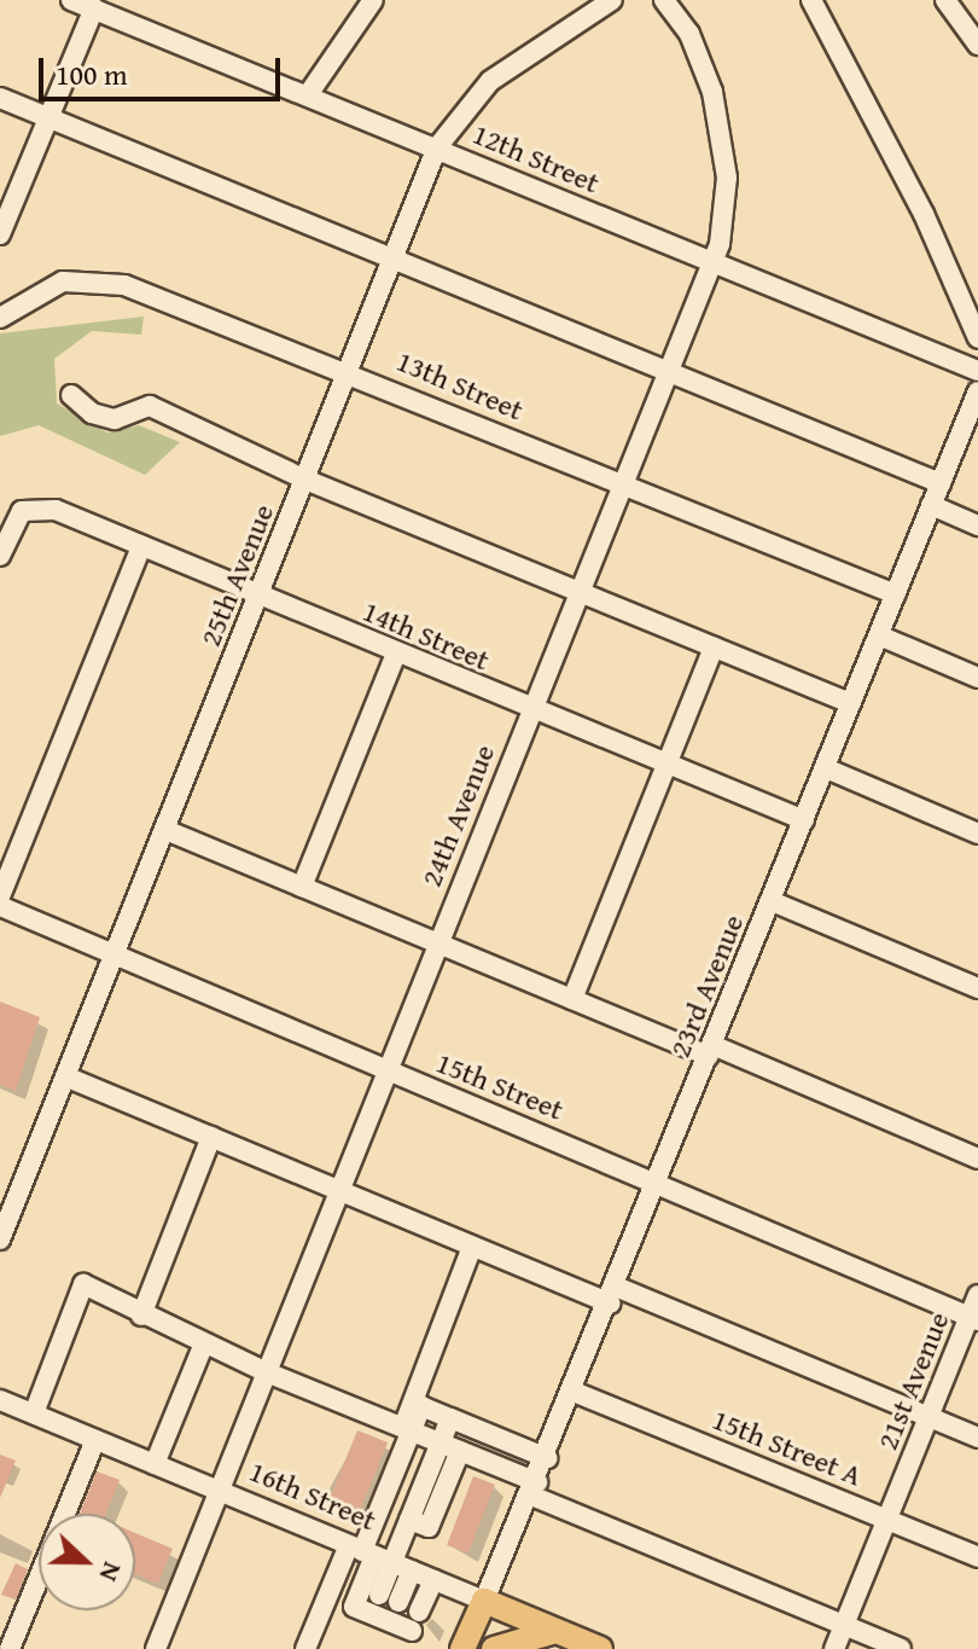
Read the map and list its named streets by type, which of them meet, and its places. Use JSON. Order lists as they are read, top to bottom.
{
  "streets": {
    "main road": ["16th Street"],
    "street": [
      "12th Street",
      "13th Street",
      "25th Avenue",
      "14th Street",
      "24th Avenue",
      "23rd Avenue",
      "15th Street",
      "21st Avenue",
      "15th Street A"
    ]
  },
  "crossings": [
    ["12th Street", "25th Avenue"],
    ["12th Street", "24th Avenue"],
    ["13th Street", "25th Avenue"],
    ["13th Street", "24th Avenue"],
    ["13th Street", "23rd Avenue"],
    ["25th Avenue", "14th Street"],
    ["25th Avenue", "15th Street"],
    ["14th Street", "24th Avenue"],
    ["14th Street", "23rd Avenue"],
    ["24th Avenue", "15th Street"],
    ["24th Avenue", "16th Street"],
    ["23rd Avenue", "15th Street"],
    ["23rd Avenue", "15th Street A"],
    ["23rd Avenue", "16th Street"],
    ["15th Street", "21st Avenue"],
    ["21st Avenue", "15th Street A"]
  ],
  "scale_bar": "100 m",
  "north": "right"
}
